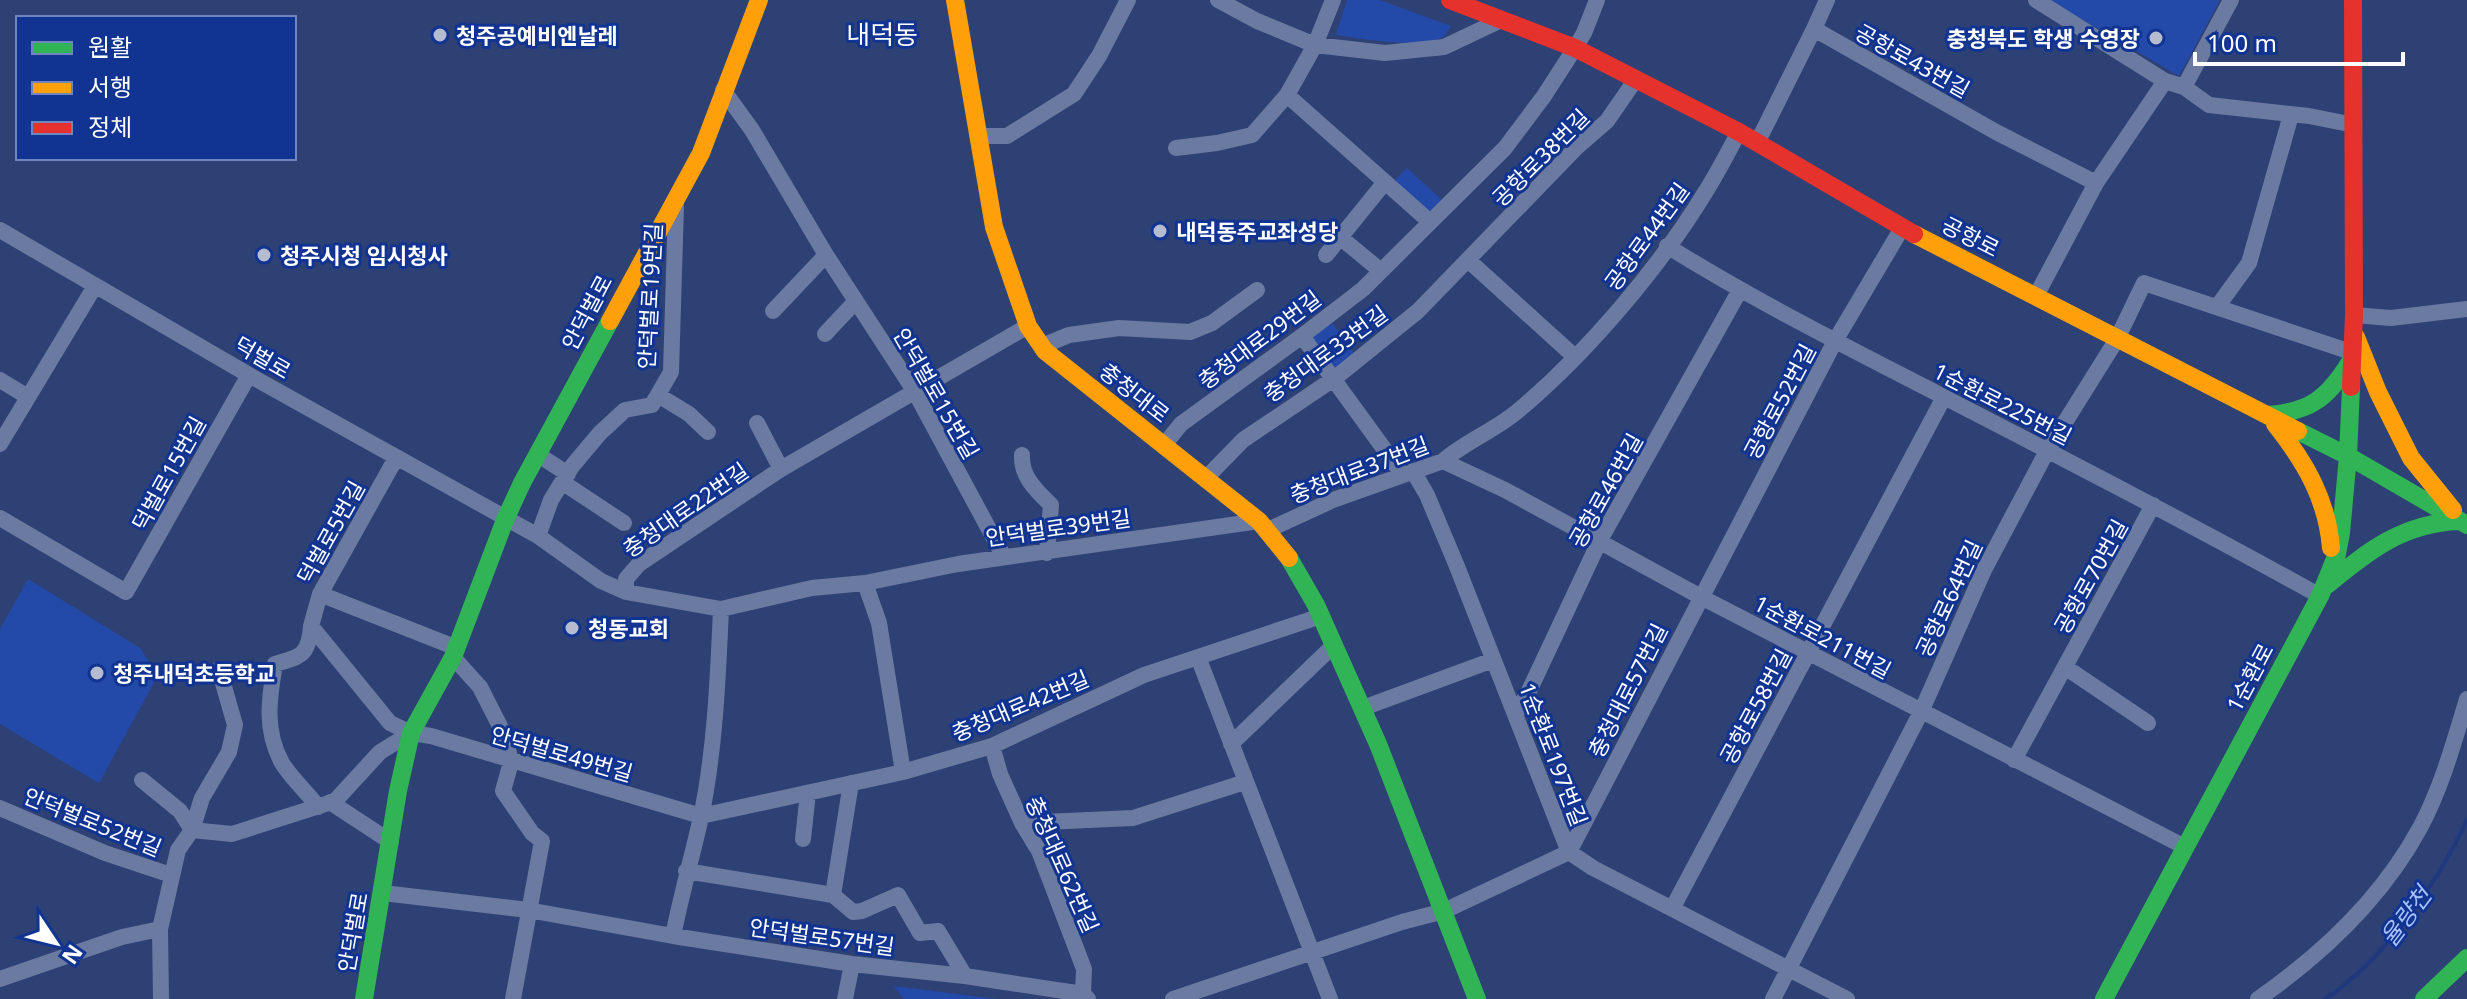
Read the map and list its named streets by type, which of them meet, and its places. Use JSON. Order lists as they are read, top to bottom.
{
  "streets": {
    "street": [
      "공항로43번길",
      "공항로38번길",
      "공항로44번길",
      "공항로",
      "안덕벌로19번길",
      "안덕벌로",
      "충청대로29번길",
      "충청대로33번길",
      "덕벌로",
      "충청대로",
      "안덕벌로15번길",
      "공항로52번길",
      "1순환로225번길",
      "충청대로37번길",
      "덕벌로15번길",
      "공항로46번길",
      "충청대로22번길",
      "안덕벌로39번길",
      "덕벌로5번길",
      "공항로70번길",
      "공항로64번길",
      "1순환로211번길",
      "1순환로",
      "충청대로57번길",
      "충청대로42번길",
      "공항로58번길",
      "안덕벌로49번길",
      "1순환로197번길",
      "안덕벌로52번길",
      "충청대로62번길",
      "안덕벌로57번길"
    ]
  },
  "crossings": [
    ["공항로38번길", "공항로"],
    ["공항로38번길", "충청대로33번길"],
    ["공항로44번길", "공항로"],
    ["공항로44번길", "1순환로225번길"],
    ["공항로44번길", "충청대로37번길"],
    ["공항로", "충청대로29번길"],
    ["공항로", "공항로52번길"],
    ["공항로", "공항로64번길"],
    ["공항로", "1순환로"],
    ["안덕벌로19번길", "안덕벌로"],
    ["안덕벌로19번길", "안덕벌로39번길"],
    ["안덕벌로", "덕벌로"],
    ["안덕벌로", "안덕벌로15번길"],
    ["안덕벌로", "안덕벌로39번길"],
    ["안덕벌로", "안덕벌로49번길"],
    ["안덕벌로", "안덕벌로52번길"],
    ["안덕벌로", "안덕벌로57번길"],
    ["충청대로29번길", "충청대로"],
    ["충청대로29번길", "1순환로197번길"],
    ["충청대로33번길", "충청대로"],
    ["충청대로33번길", "1순환로197번길"],
    ["덕벌로", "덕벌로15번길"],
    ["덕벌로", "안덕벌로39번길"],
    ["덕벌로", "덕벌로5번길"],
    ["충청대로", "충청대로37번길"],
    ["충청대로", "충청대로22번길"],
    ["충청대로", "안덕벌로39번길"],
    ["충청대로", "충청대로42번길"],
    ["안덕벌로15번길", "충청대로22번길"],
    ["안덕벌로15번길", "안덕벌로39번길"],
    ["공항로52번길", "1순환로225번길"],
    ["공항로52번길", "1순환로211번길"],
    ["공항로52번길", "충청대로57번길"],
    ["1순환로225번길", "공항로46번길"],
    ["1순환로225번길", "공항로70번길"],
    ["1순환로225번길", "공항로64번길"],
    ["1순환로225번길", "1순환로"],
    ["1순환로225번길", "공항로58번길"],
    ["충청대로37번길", "안덕벌로39번길"],
    ["충청대로37번길", "1순환로211번길"],
    ["충청대로37번길", "1순환로197번길"],
    ["공항로46번길", "1순환로211번길"],
    ["공항로46번길", "1순환로197번길"],
    ["충청대로22번길", "안덕벌로39번길"],
    ["덕벌로5번길", "안덕벌로52번길"],
    ["공항로70번길", "1순환로211번길"],
    ["공항로64번길", "1순환로211번길"],
    ["공항로64번길", "1순환로197번길"],
    ["1순환로211번길", "1순환로"],
    ["1순환로211번길", "충청대로57번길"],
    ["1순환로211번길", "공항로58번길"],
    ["충청대로57번길", "1순환로197번길"],
    ["충청대로42번길", "안덕벌로49번길"],
    ["충청대로42번길", "충청대로62번길"],
    ["공항로58번길", "1순환로197번길"],
    ["안덕벌로49번길", "안덕벌로52번길"],
    ["충청대로62번길", "안덕벌로57번길"]
  ],
  "districts": ["내덕동"],
  "water": ["율량천"],
  "places": [
    "청주공예비엔날레",
    "충청북도 학생 수영장",
    "내덕동주교좌성당",
    "청주시청 임시청사",
    "청동교회",
    "청주내덕초등학교"
  ],
  "legend": ["원활", "서행", "정체"],
  "scale_bar": "100 m",
  "north": "bottom right"
}
